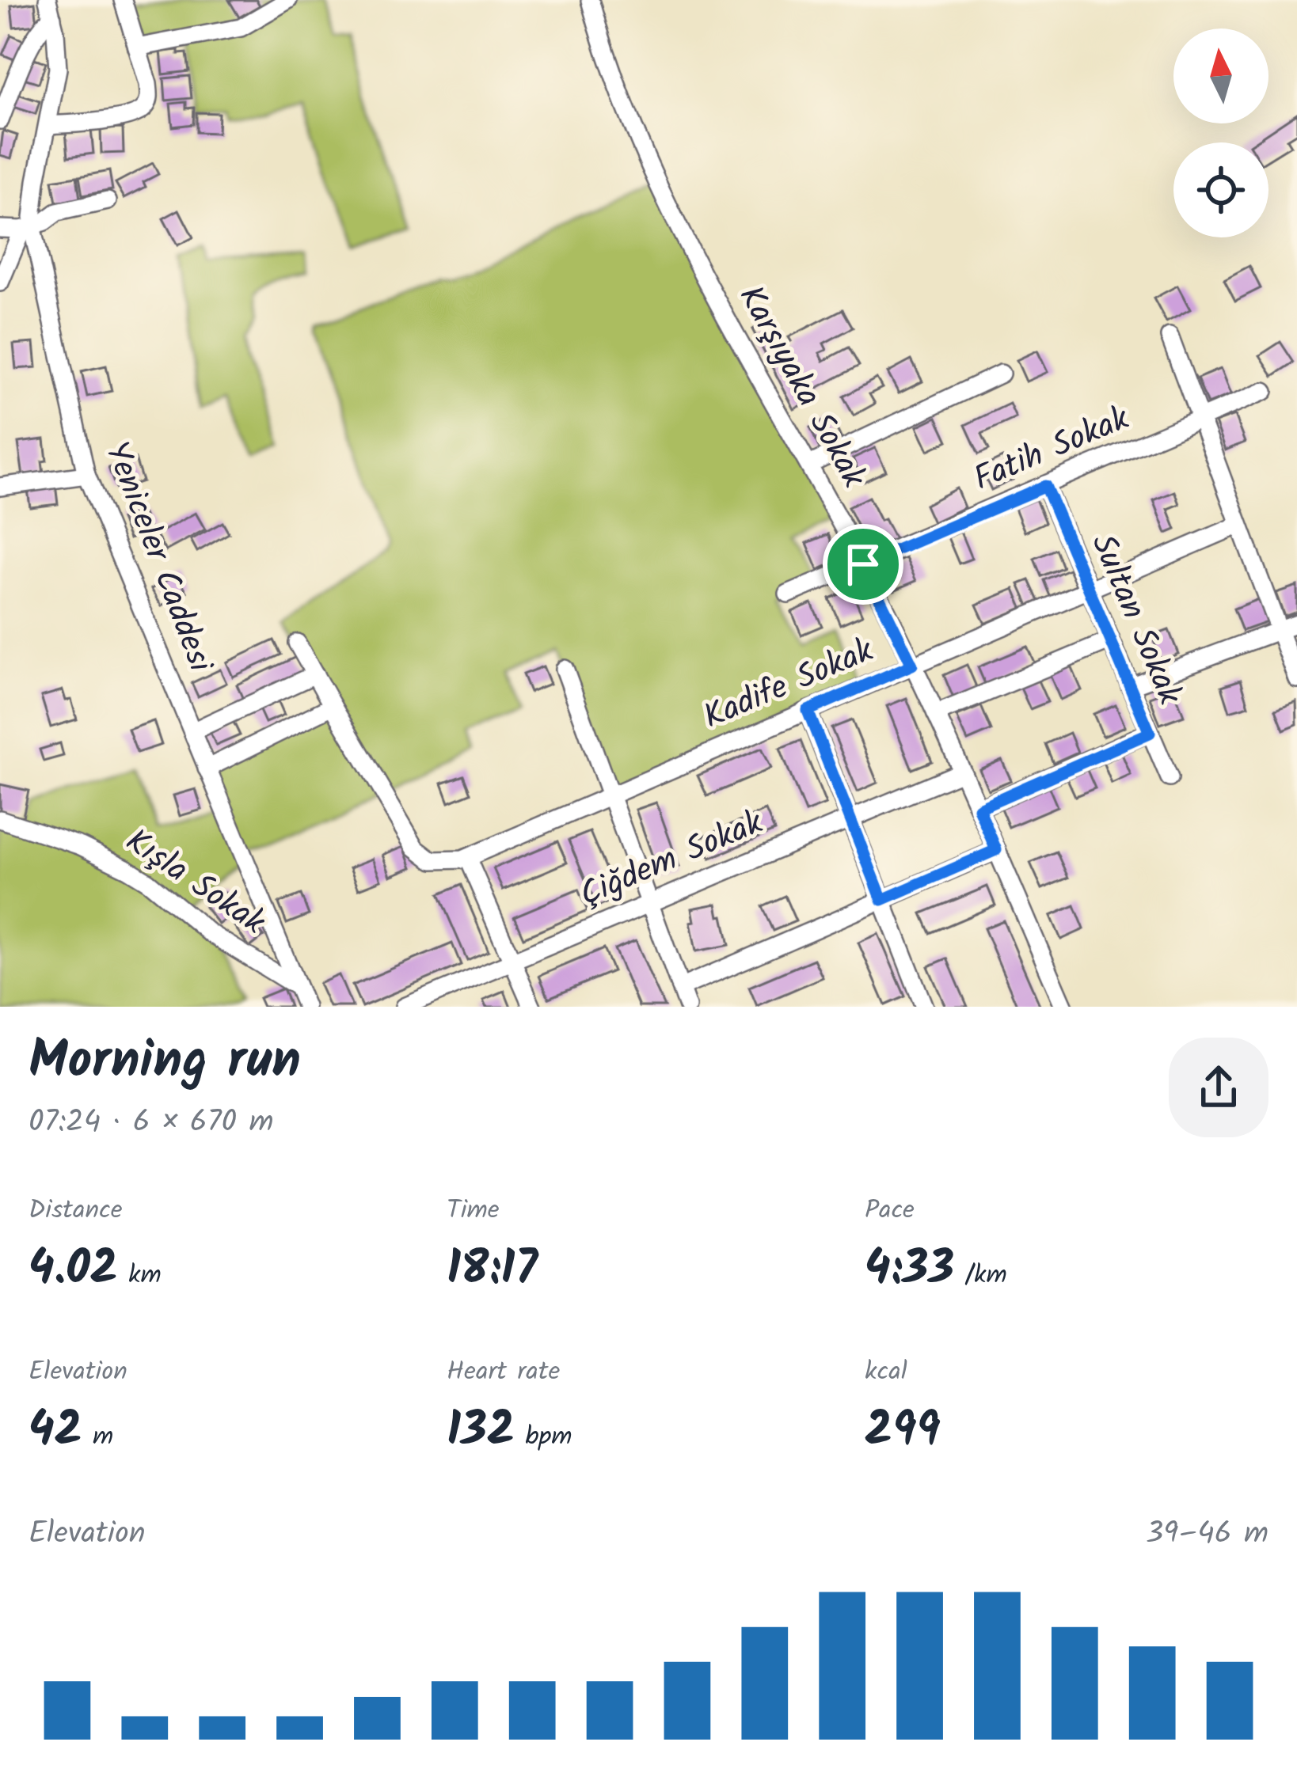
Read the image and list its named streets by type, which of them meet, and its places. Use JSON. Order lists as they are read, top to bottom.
{
  "streets": {
    "street": [
      "Karşıyaka Sokak",
      "Fatih Sokak",
      "Yeniceler Caddesi",
      "Sultan Sokak",
      "Kadife Sokak",
      "Çiğdem Sokak",
      "Kışla Sokak"
    ]
  },
  "crossings": [
    ["Karşıyaka Sokak", "Fatih Sokak"],
    ["Karşıyaka Sokak", "Kadife Sokak"],
    ["Karşıyaka Sokak", "Çiğdem Sokak"],
    ["Fatih Sokak", "Sultan Sokak"],
    ["Yeniceler Caddesi", "Kışla Sokak"],
    ["Sultan Sokak", "Kadife Sokak"]
  ],
  "north": "top",
  "page": {
    "heading": ["Morning run", "07:24 · 6 × 670 m"],
    "stats": [
      ["Distance", "4.02 km"],
      ["Time", "18:17"],
      ["Pace", "4:33 /km"],
      ["Elevation", "42 m"],
      ["Heart rate", "132 bpm"],
      ["kcal", "299"]
    ],
    "chart": ["Elevation", "39–46 m"]
  }
}
